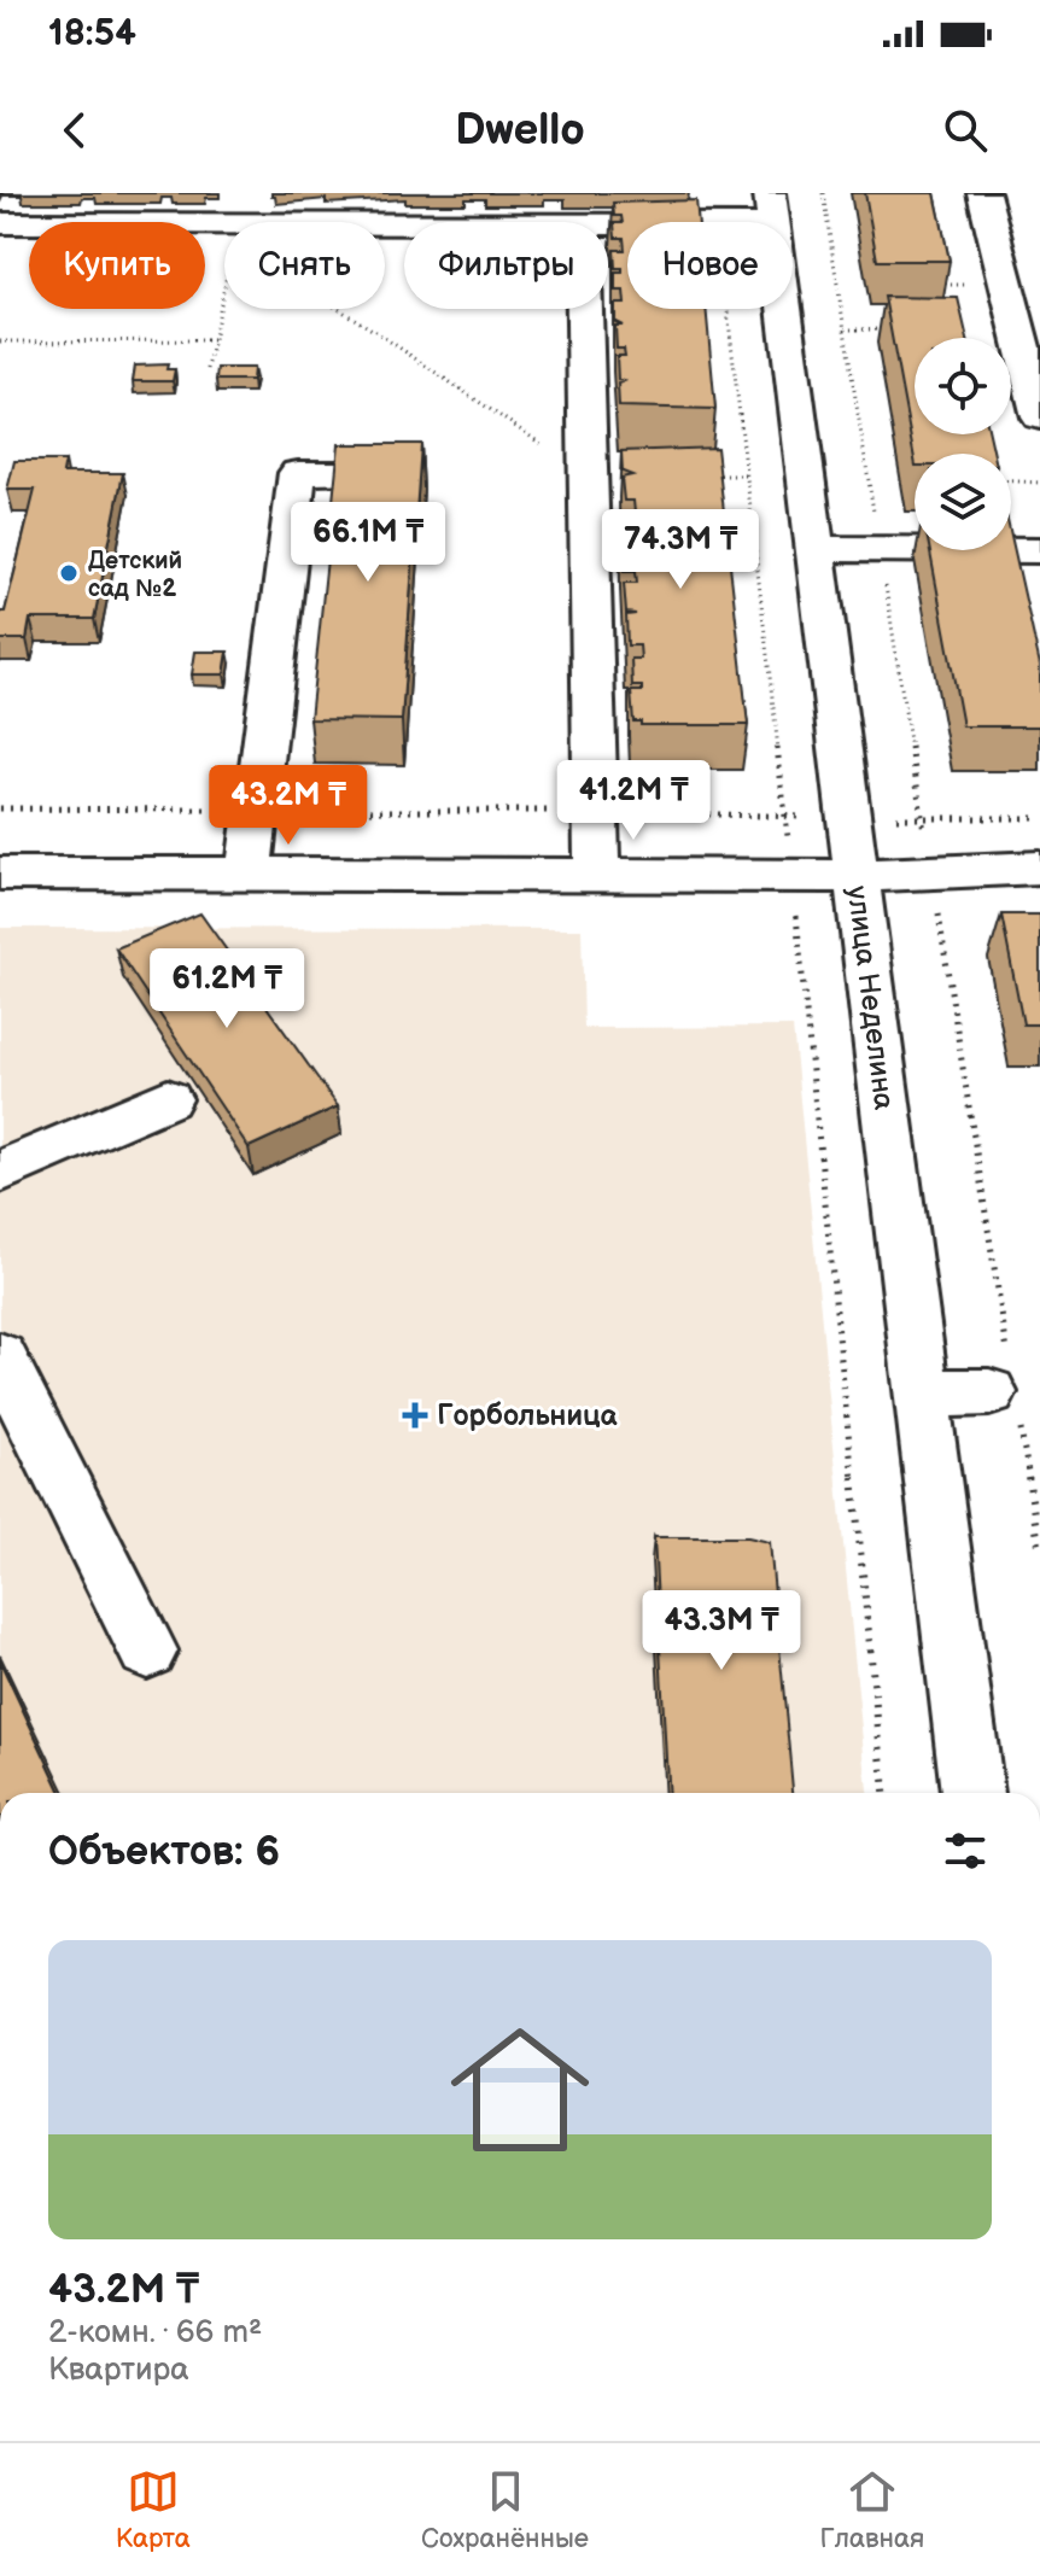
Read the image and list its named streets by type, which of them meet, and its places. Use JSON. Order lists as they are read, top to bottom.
{
  "streets": {
    "street": ["улица Неделина"]
  },
  "places": {
    "other": ["Детский сад №2"],
    "health": ["Горбольница"]
  },
  "page": {
    "status": "18:54",
    "header": "Dwello",
    "chip": [
      "Купить",
      "Снять",
      "Фильтры",
      "Новое"
    ],
    "price": [
      "66.1M ₸",
      "74.3M ₸",
      "41.2M ₸",
      "43.2M ₸",
      "61.2M ₸",
      "43.3M ₸"
    ],
    "heading": "Объектов: 6",
    "list": [
      {
        "name": "43.2M ₸",
        "note": "2-комн. · 66 m² · Квартира"
      }
    ],
    "tabs": ["Карта", "Сохранённые", "Главная"]
  }
}
